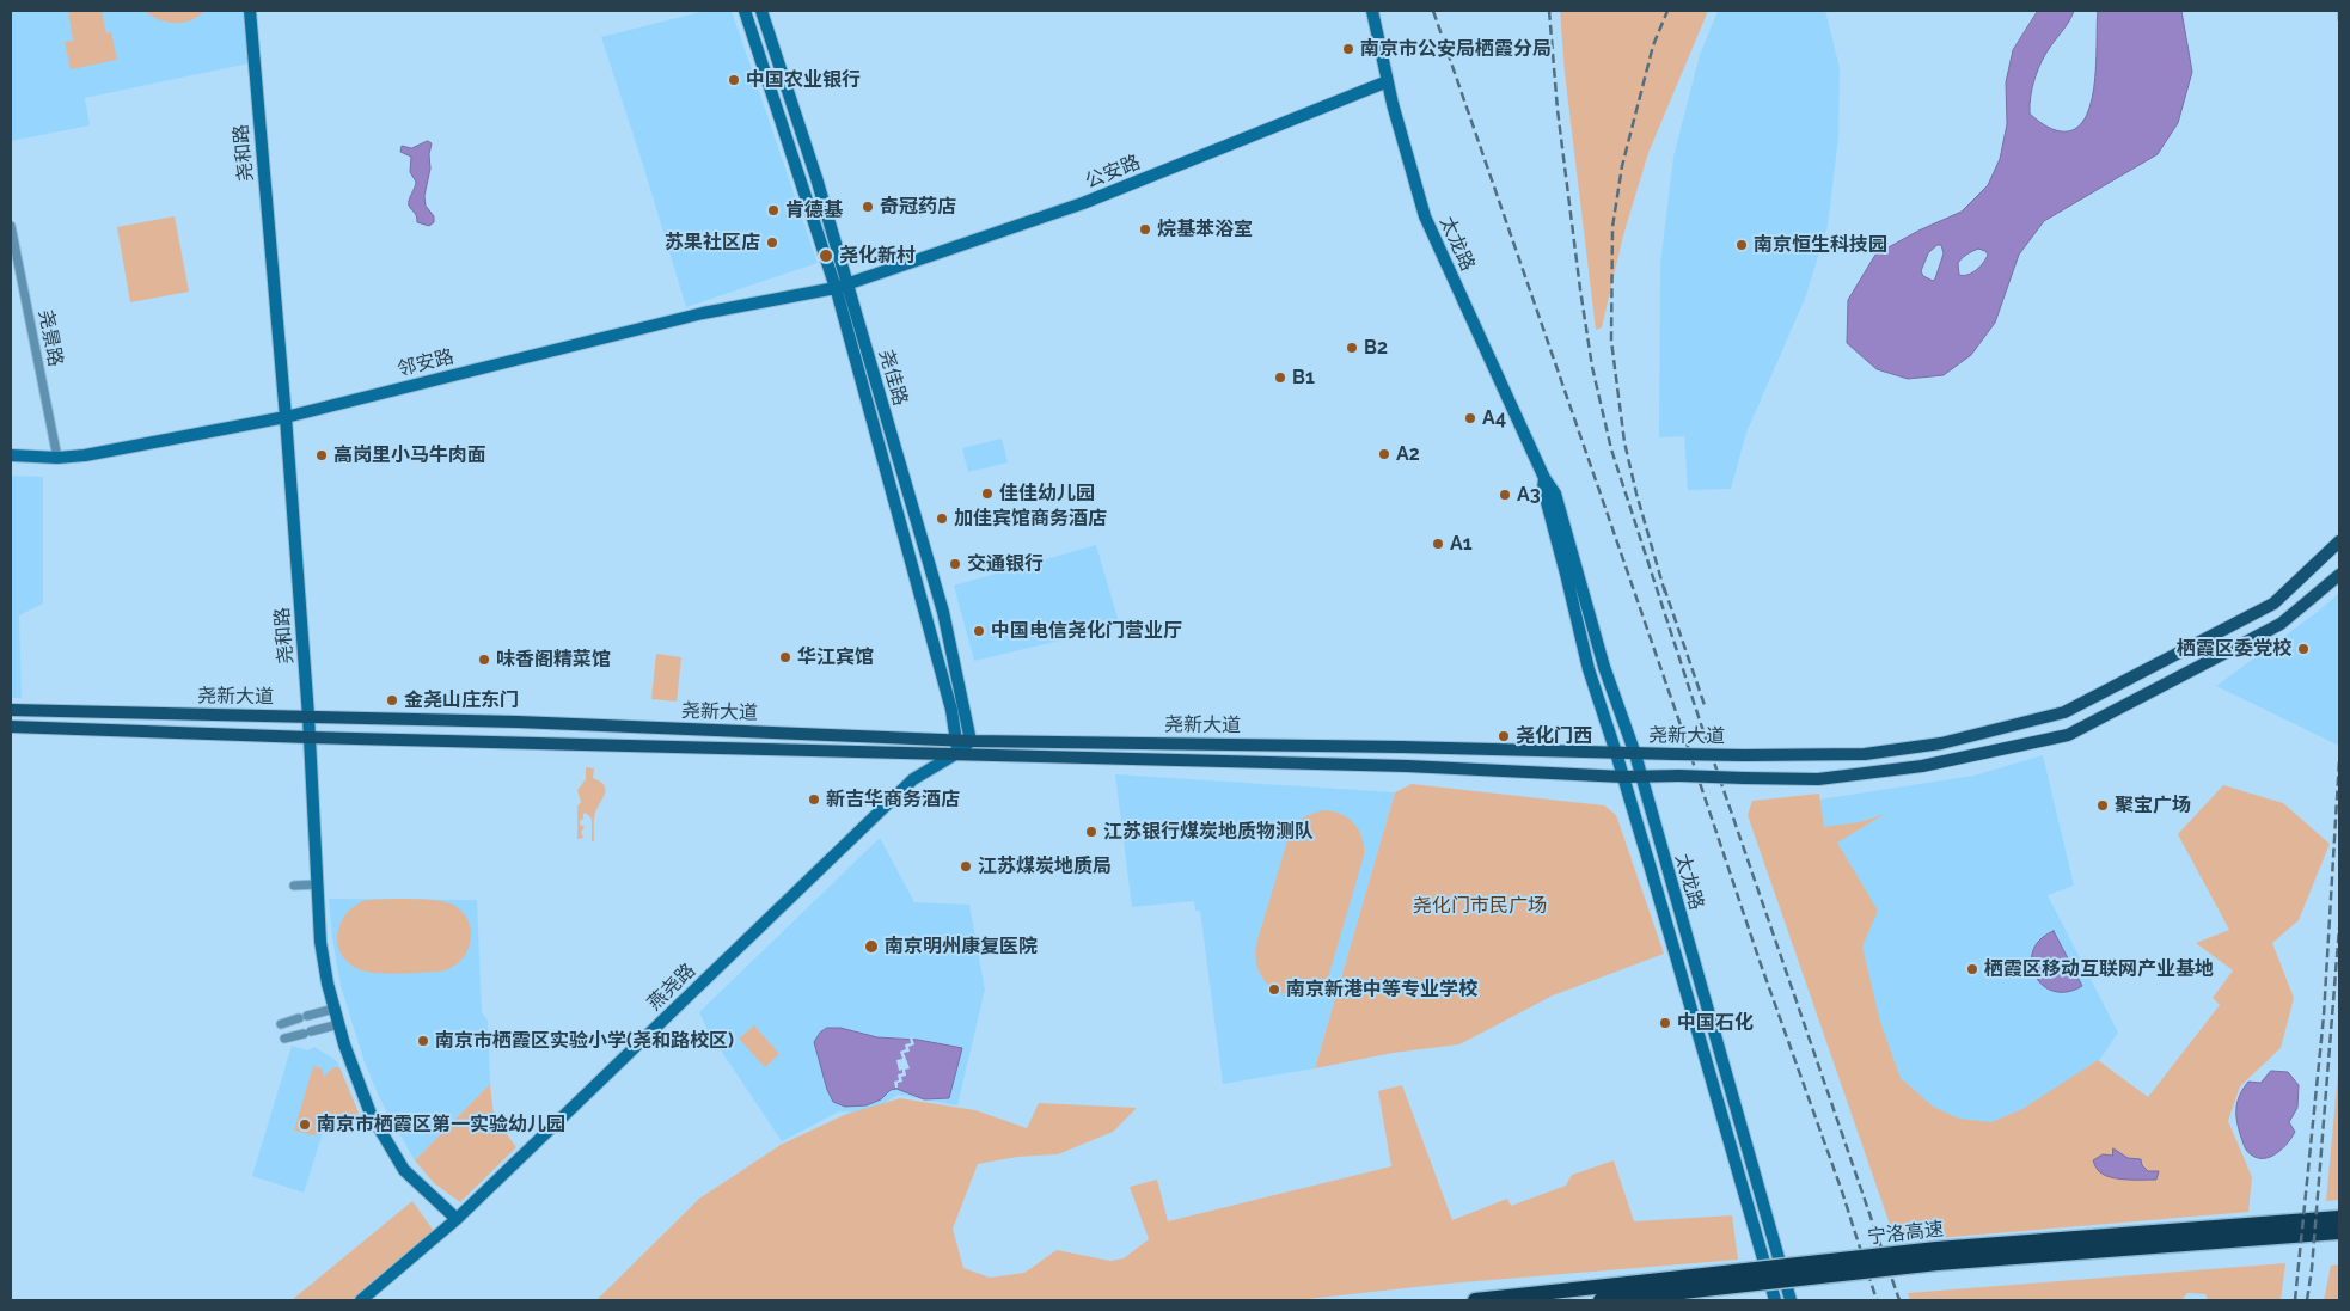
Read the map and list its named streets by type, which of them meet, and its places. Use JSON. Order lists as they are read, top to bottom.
{
  "streets": {
    "highway": ["宁洛高速"],
    "main road": [
      "尧和路",
      "公安路",
      "太龙路",
      "邻安路",
      "尧佳路",
      "尧新大道",
      "燕尧路"
    ],
    "street": ["尧景路"]
  },
  "crossings": [
    ["尧和路", "邻安路"],
    ["尧和路", "尧新大道"],
    ["尧和路", "燕尧路"],
    ["公安路", "太龙路"],
    ["公安路", "邻安路"],
    ["公安路", "尧佳路"],
    ["太龙路", "尧新大道"],
    ["尧景路", "邻安路"],
    ["邻安路", "尧佳路"],
    ["尧佳路", "尧新大道"],
    ["尧新大道", "燕尧路"]
  ],
  "parks": ["尧化门市民广场"],
  "places": [
    "南京市公安局栖霞分局",
    "中国农业银行",
    "奇冠药店",
    "肯德基",
    "烷基苯浴室",
    "苏果社区店",
    "南京恒生科技园",
    "尧化新村",
    "B2",
    "B1",
    "A4",
    "A2",
    "高岗里小马牛肉面",
    "佳佳幼儿园",
    "A3",
    "加佳宾馆商务酒店",
    "A1",
    "交通银行",
    "中国电信尧化门营业厅",
    "栖霞区委党校",
    "华江宾馆",
    "味香阁精菜馆",
    "金尧山庄东门",
    "尧化门西",
    "新吉华商务酒店",
    "聚宝广场",
    "江苏银行煤炭地质物测队",
    "江苏煤炭地质局",
    "南京明州康复医院",
    "栖霞区移动互联网产业基地",
    "南京新港中等专业学校",
    "中国石化",
    "南京市栖霞区实验小学(尧和路校区)",
    "南京市栖霞区第一实验幼儿园"
  ]
}
